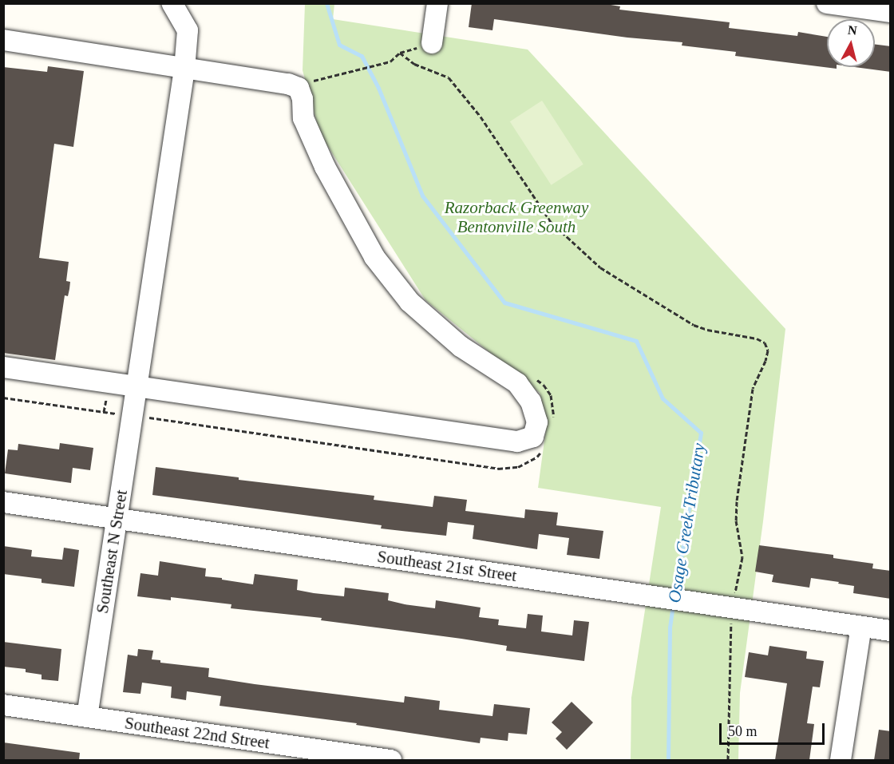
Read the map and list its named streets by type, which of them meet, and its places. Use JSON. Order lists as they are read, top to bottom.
{
  "streets": {
    "street": ["Southeast N Street", "Southeast 21st Street", "Southeast 22nd Street"]
  },
  "crossings": [
    ["Southeast N Street", "Southeast 21st Street"],
    ["Southeast N Street", "Southeast 22nd Street"]
  ],
  "water": ["Osage Creek Tributary"],
  "parks": ["Razorback Greenway Bentonville South"],
  "scale_bar": "50 m",
  "north": "top"
}
